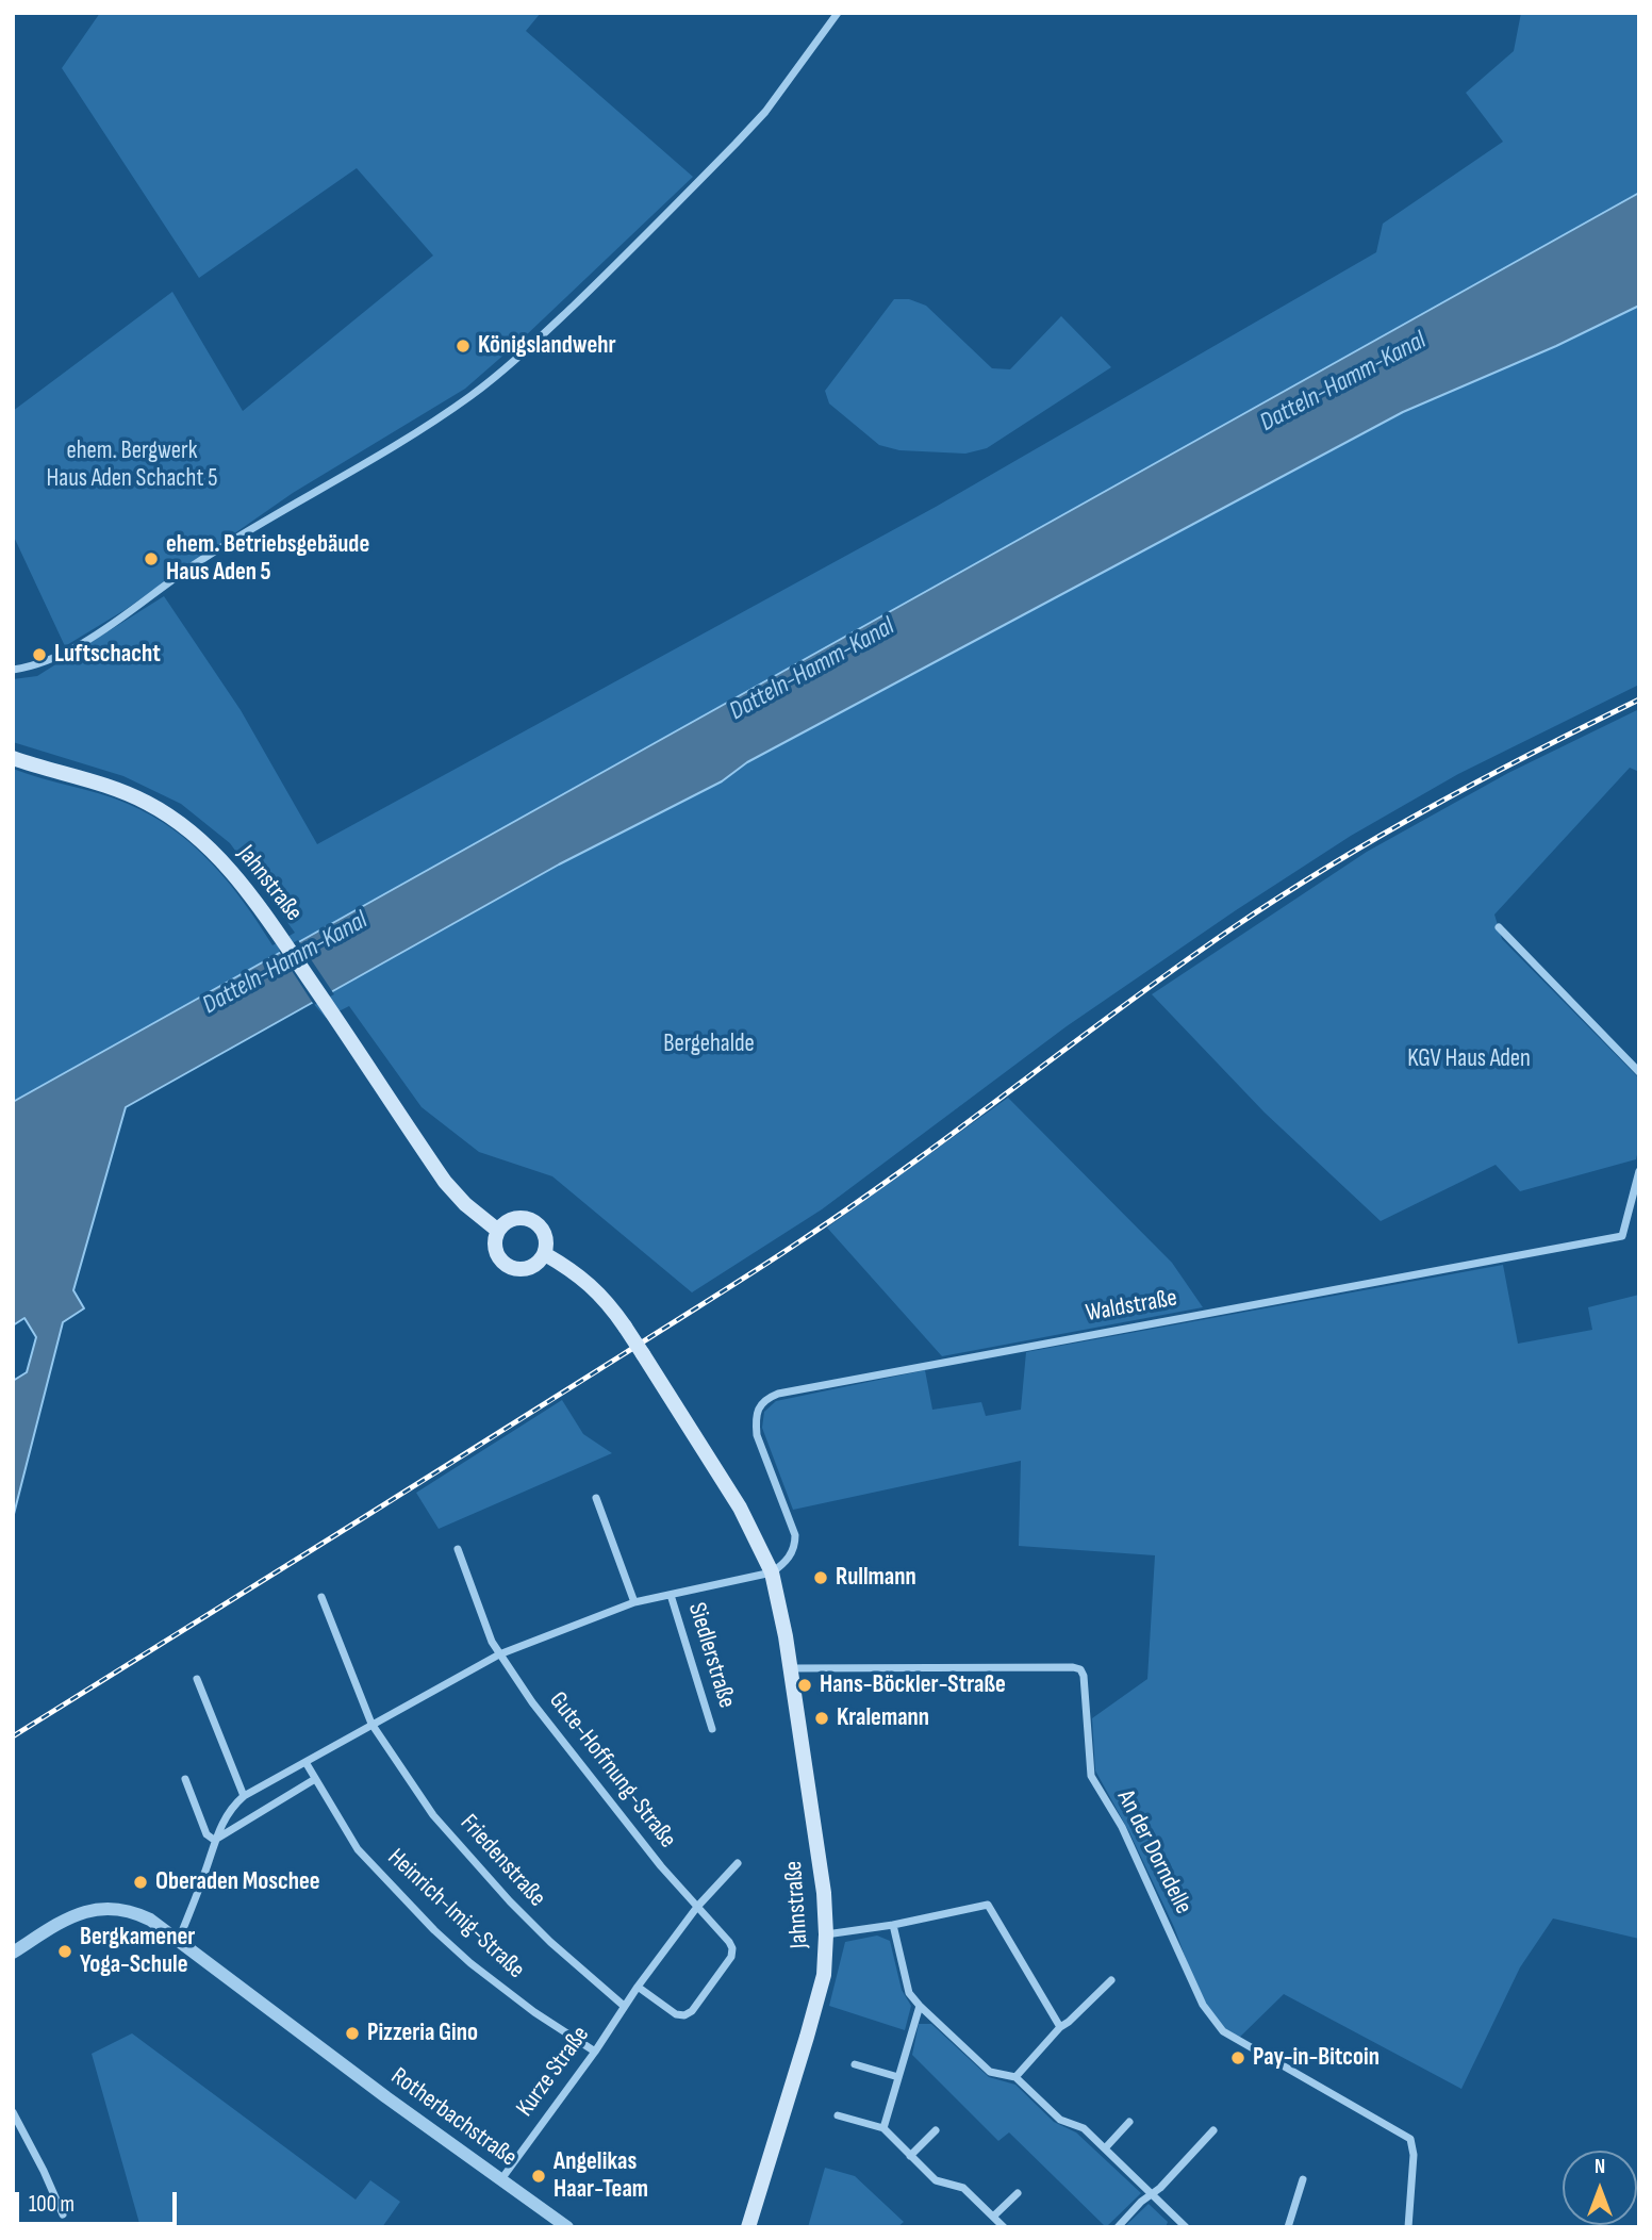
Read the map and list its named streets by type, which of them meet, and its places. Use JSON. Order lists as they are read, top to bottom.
{
  "streets": {
    "main road": ["Jahnstraße"],
    "street": [
      "Waldstraße",
      "Siedlerstraße",
      "Gute-Hoffnung-Straße",
      "An der Dorndelle",
      "Friedenstraße",
      "Heinrich-Imig-Straße",
      "Kurze Straße",
      "Rotherbachstraße"
    ]
  },
  "crossings": [
    ["Jahnstraße", "Waldstraße"],
    ["Jahnstraße", "An der Dorndelle"],
    ["Gute-Hoffnung-Straße", "Kurze Straße"],
    ["Friedenstraße", "Kurze Straße"],
    ["Heinrich-Imig-Straße", "Kurze Straße"],
    ["Kurze Straße", "Rotherbachstraße"]
  ],
  "water": ["Datteln-Hamm-Kanal"],
  "parks": ["ehem. Bergwerk Haus Aden Schacht 5", "Bergehalde", "KGV Haus Aden"],
  "places": [
    "Königslandwehr",
    "ehem. Betriebsgebäude Haus Aden 5",
    "Luftschacht",
    "Rullmann",
    "Hans-Böckler-Straße",
    "Kralemann",
    "Oberaden Moschee",
    "Bergkamener Yoga-Schule",
    "Pizzeria Gino",
    "Pay-in-Bitcoin",
    "Angelikas Haar-Team"
  ],
  "scale_bar": "100 m",
  "north": "top"
}
